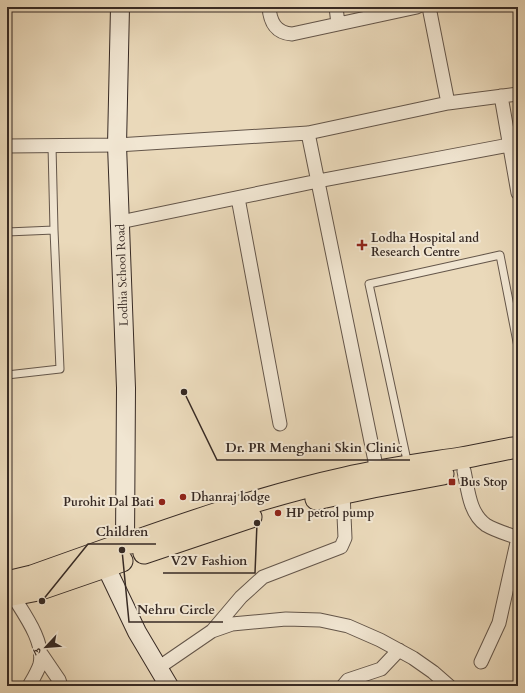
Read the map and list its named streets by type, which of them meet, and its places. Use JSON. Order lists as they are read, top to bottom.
{
  "streets": {
    "street": ["Lodhia School Road"]
  },
  "places": {
    "health": ["Lodha Hospital and Research Centre"],
    "other": [
      "Dr. PR Menghani Skin Clinic",
      "Dhanraj lodge",
      "Purohit Dal Bati",
      "HP petrol pump",
      "V2V Fashion",
      "Nehru Circle",
      "Children"
    ],
    "transit": ["Bus Stop"]
  },
  "north": "bottom left"
}
